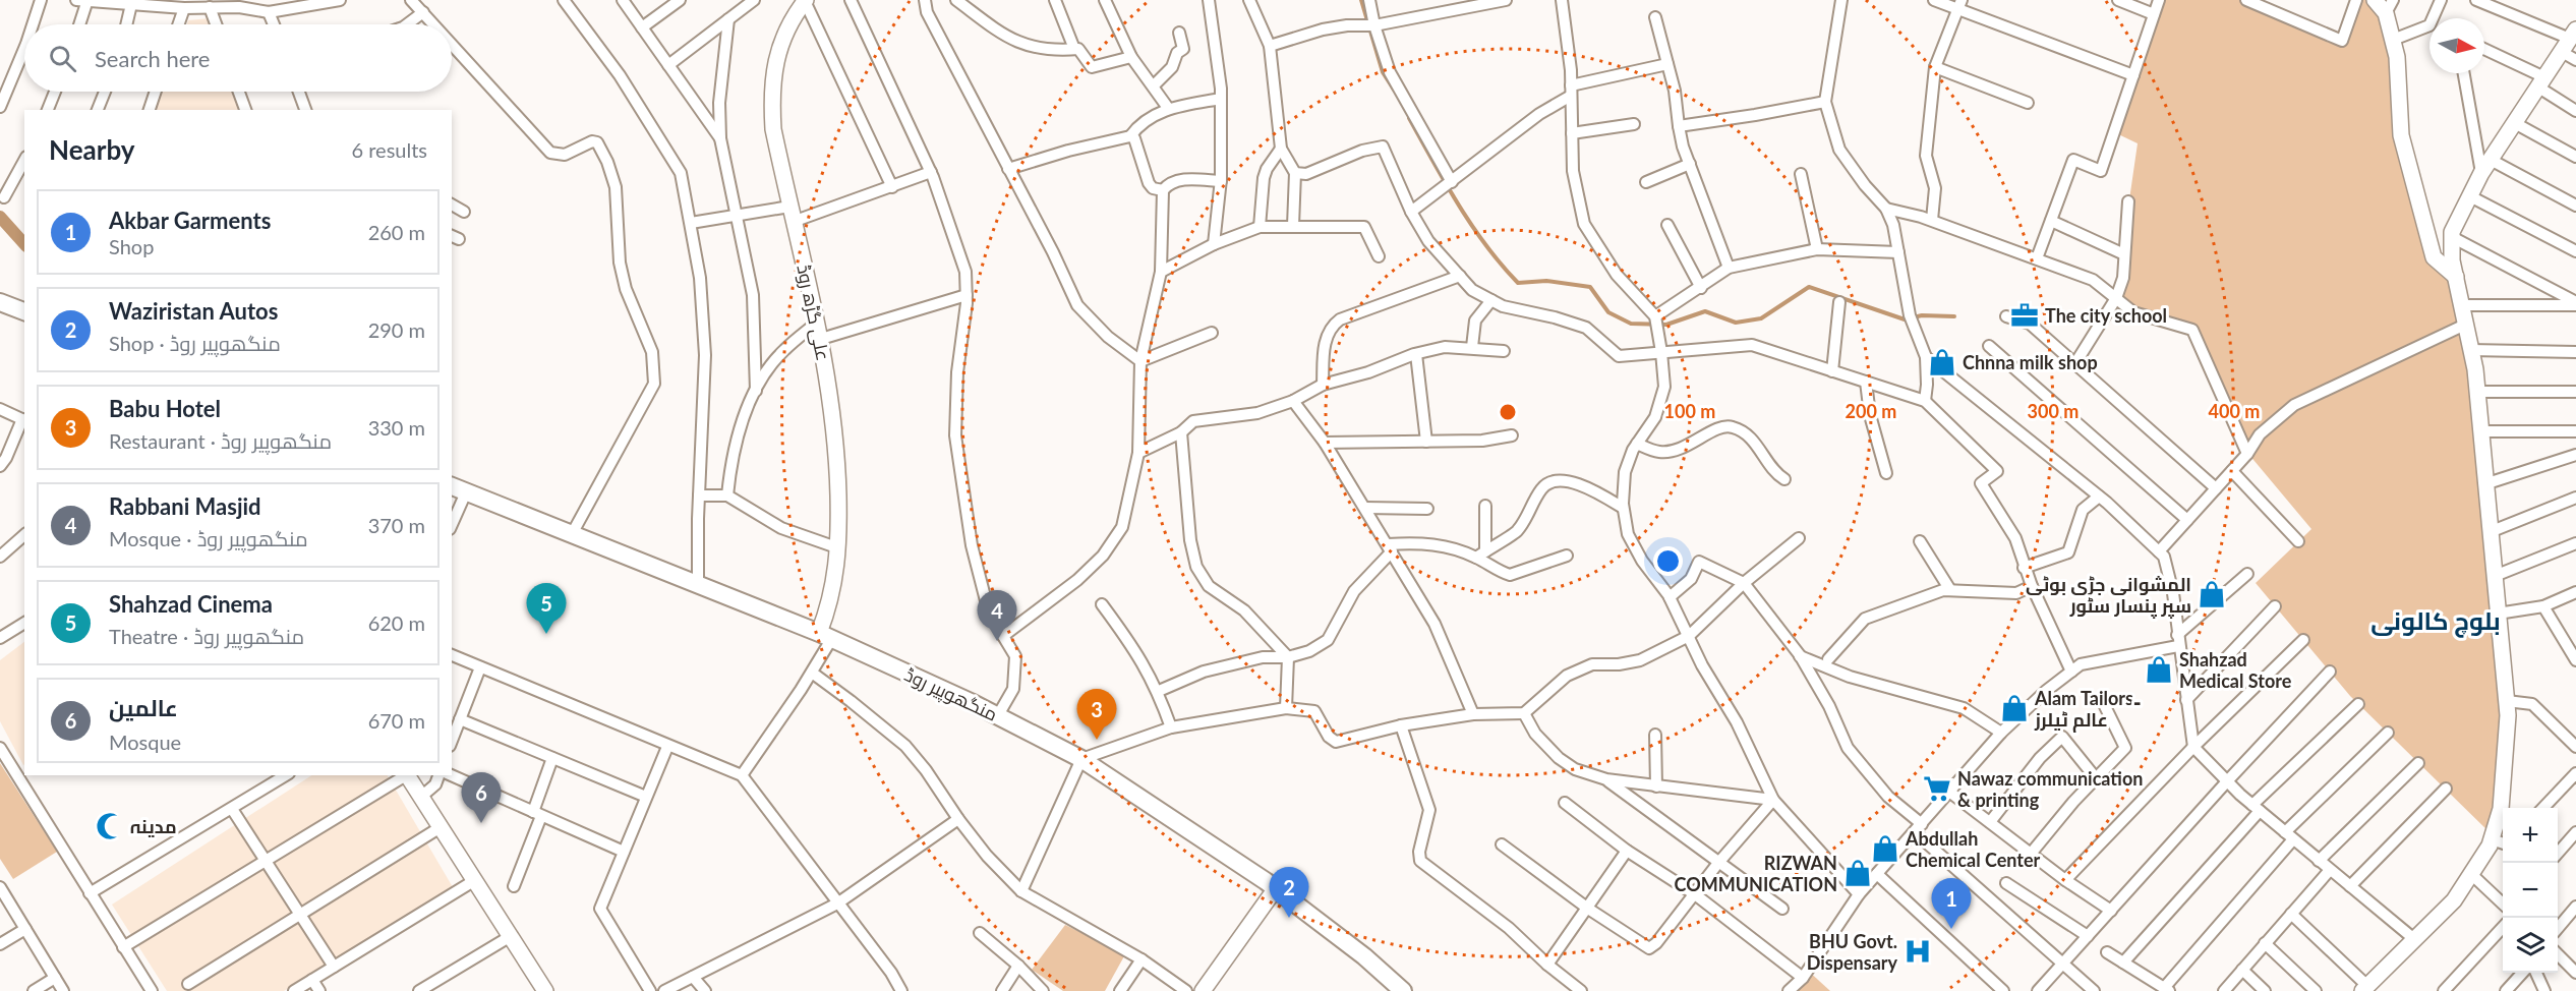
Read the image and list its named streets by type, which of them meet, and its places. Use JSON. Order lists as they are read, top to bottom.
{
  "streets": {
    "main road": ["منگھوپیر روڈ"],
    "street": ["علی گڑھ روڈ"]
  },
  "crossings": [
    ["علی گڑھ روڈ", "منگھوپیر روڈ"]
  ],
  "districts": ["بلوچ کالونی"],
  "places": {
    "office": ["The city school"],
    "shop": [
      "Chnna milk shop",
      "المشوانی جڑی بوٹی سپر پنسار سٹور",
      "Shahzad Medical Store",
      "Alam Tailors۔ عالم ٹیلرز",
      "Abdullah Chemical Center",
      "RIZWAN COMMUNICATION"
    ],
    "supermarket": ["Nawaz communication & printing"],
    "mosque": ["مدینہ"],
    "hospital": ["BHU Govt. Dispensary"]
  },
  "north": "right",
  "page": {
    "search": "Search here",
    "heading": ["Nearby", "6 results"],
    "list": [
      {
        "mark": "1",
        "name": "Akbar Garments",
        "note": "Shop",
        "value": "260 m"
      },
      {
        "mark": "2",
        "name": "Waziristan Autos",
        "note": "Shop · منگھوپیر روڈ",
        "value": "290 m"
      },
      {
        "mark": "3",
        "name": "Babu Hotel",
        "note": "Restaurant · منگھوپیر روڈ",
        "value": "330 m"
      },
      {
        "mark": "4",
        "name": "Rabbani Masjid",
        "note": "Mosque · منگھوپیر روڈ",
        "value": "370 m"
      },
      {
        "mark": "5",
        "name": "Shahzad Cinema",
        "note": "Theatre · منگھوپیر روڈ",
        "value": "620 m"
      },
      {
        "mark": "6",
        "name": "عالمین",
        "note": "Mosque",
        "value": "670 m"
      }
    ],
    "pins": [
      "5",
      "4",
      "3",
      "6",
      "2",
      "1"
    ],
    "map_buttons": ["+", "−"]
  },
  "rings": [
    "100 m",
    "200 m",
    "300 m",
    "400 m"
  ]
}
